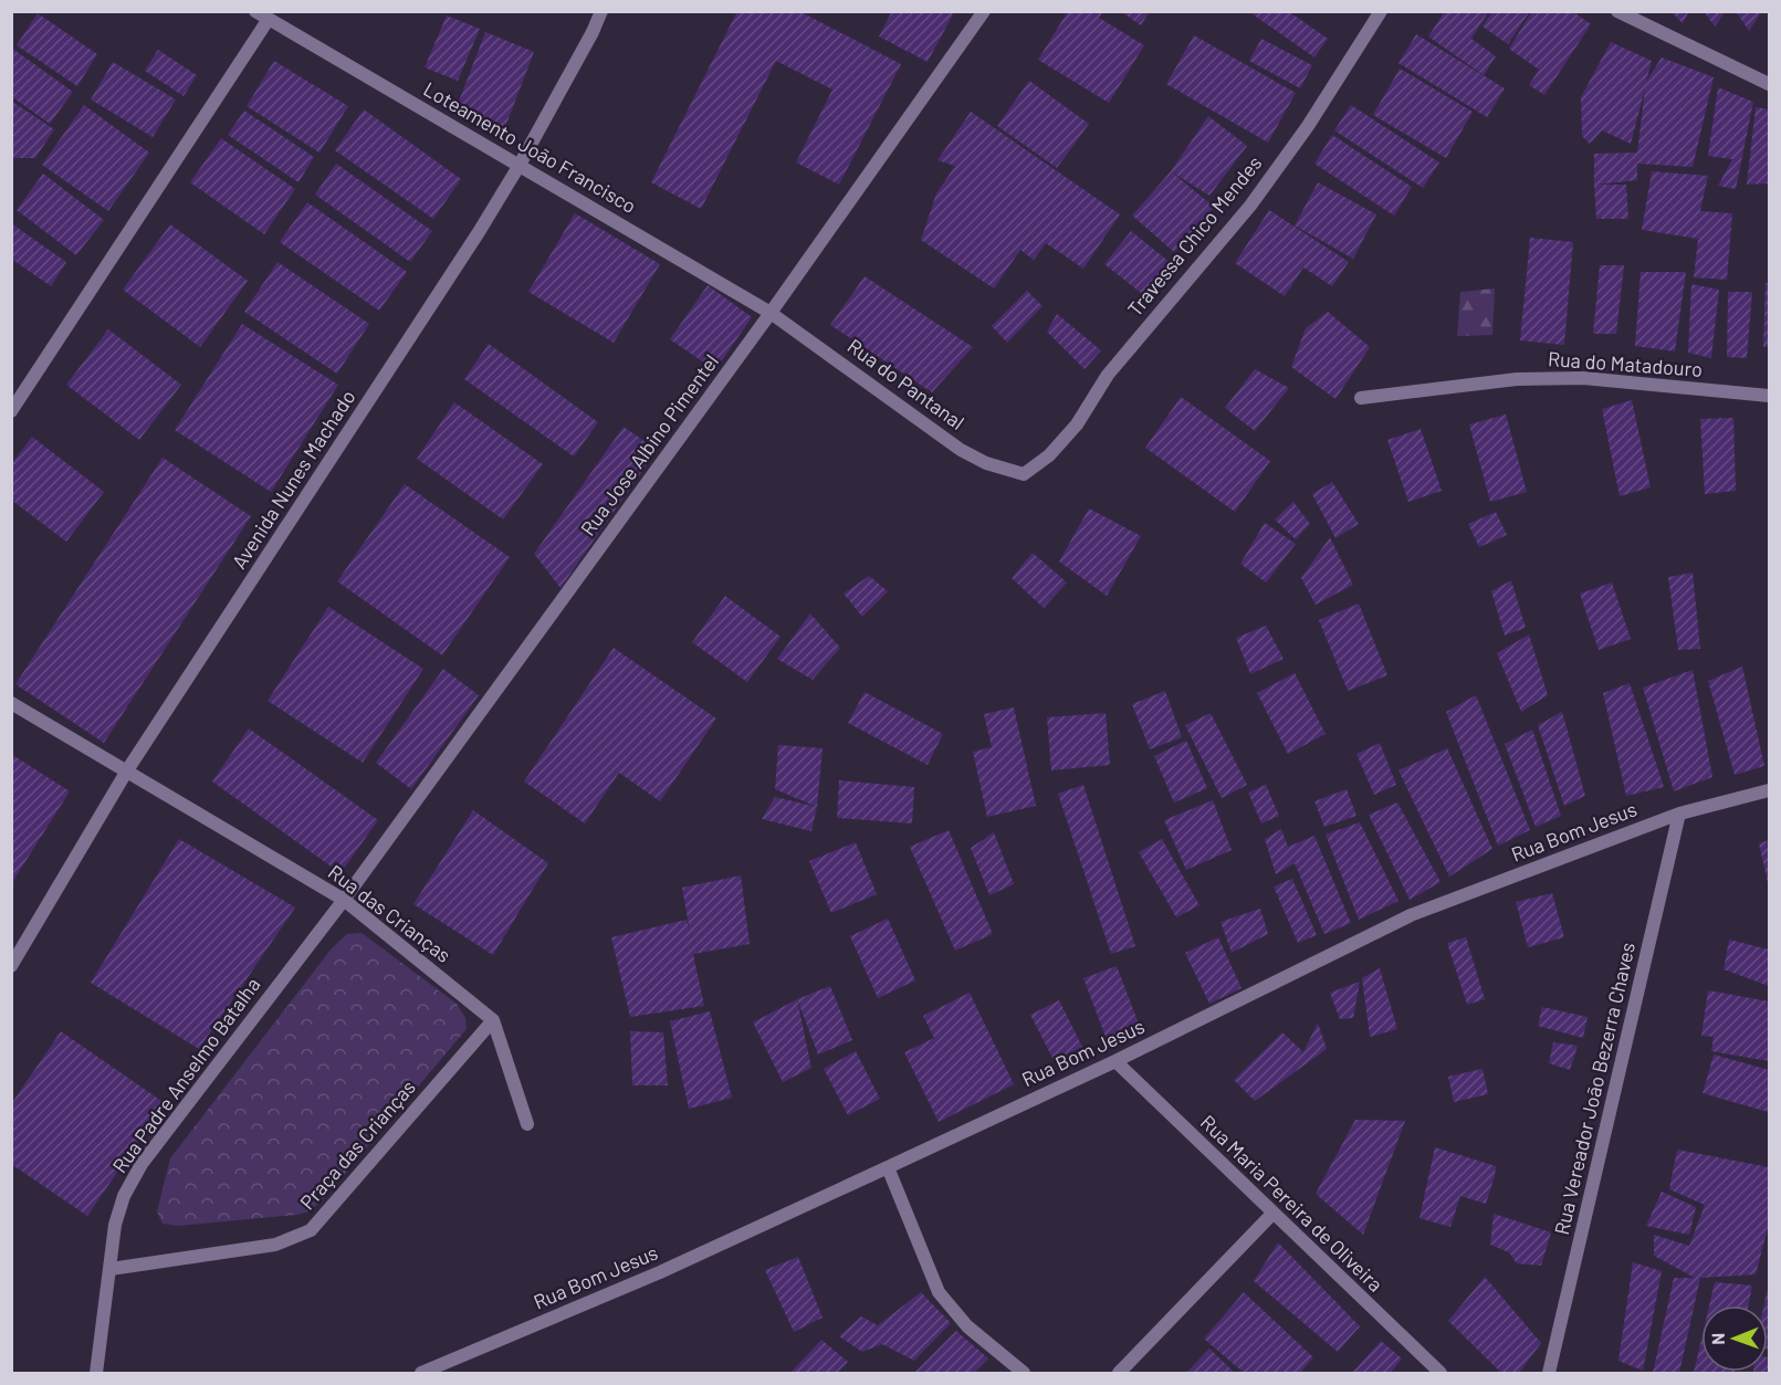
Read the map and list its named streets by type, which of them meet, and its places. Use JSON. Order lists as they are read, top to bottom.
{
  "streets": {
    "street": [
      "Loteamento João Francisco",
      "Travessa Chico Mendes",
      "Rua do Matadouro",
      "Rua do Pantanal",
      "Rua Jose Albino Pimentel",
      "Avenida Nunes Machado",
      "Rua Bom Jesus",
      "Rua das Crianças",
      "Rua Padre Anselmo Batalha",
      "Rua Vereador João Bezerra Chaves",
      "Praça das Crianças",
      "Rua Maria Pereira de Oliveira"
    ]
  },
  "crossings": [
    ["Loteamento João Francisco", "Rua do Pantanal"],
    ["Loteamento João Francisco", "Rua Jose Albino Pimentel"],
    ["Loteamento João Francisco", "Avenida Nunes Machado"],
    ["Travessa Chico Mendes", "Rua do Pantanal"],
    ["Rua do Pantanal", "Rua Jose Albino Pimentel"],
    ["Rua Jose Albino Pimentel", "Rua das Crianças"],
    ["Rua Jose Albino Pimentel", "Rua Padre Anselmo Batalha"],
    ["Avenida Nunes Machado", "Rua das Crianças"],
    ["Rua Bom Jesus", "Rua Vereador João Bezerra Chaves"],
    ["Rua Bom Jesus", "Rua Maria Pereira de Oliveira"],
    ["Rua das Crianças", "Rua Padre Anselmo Batalha"],
    ["Rua das Crianças", "Praça das Crianças"],
    ["Rua Padre Anselmo Batalha", "Praça das Crianças"]
  ],
  "north": "left"
}
